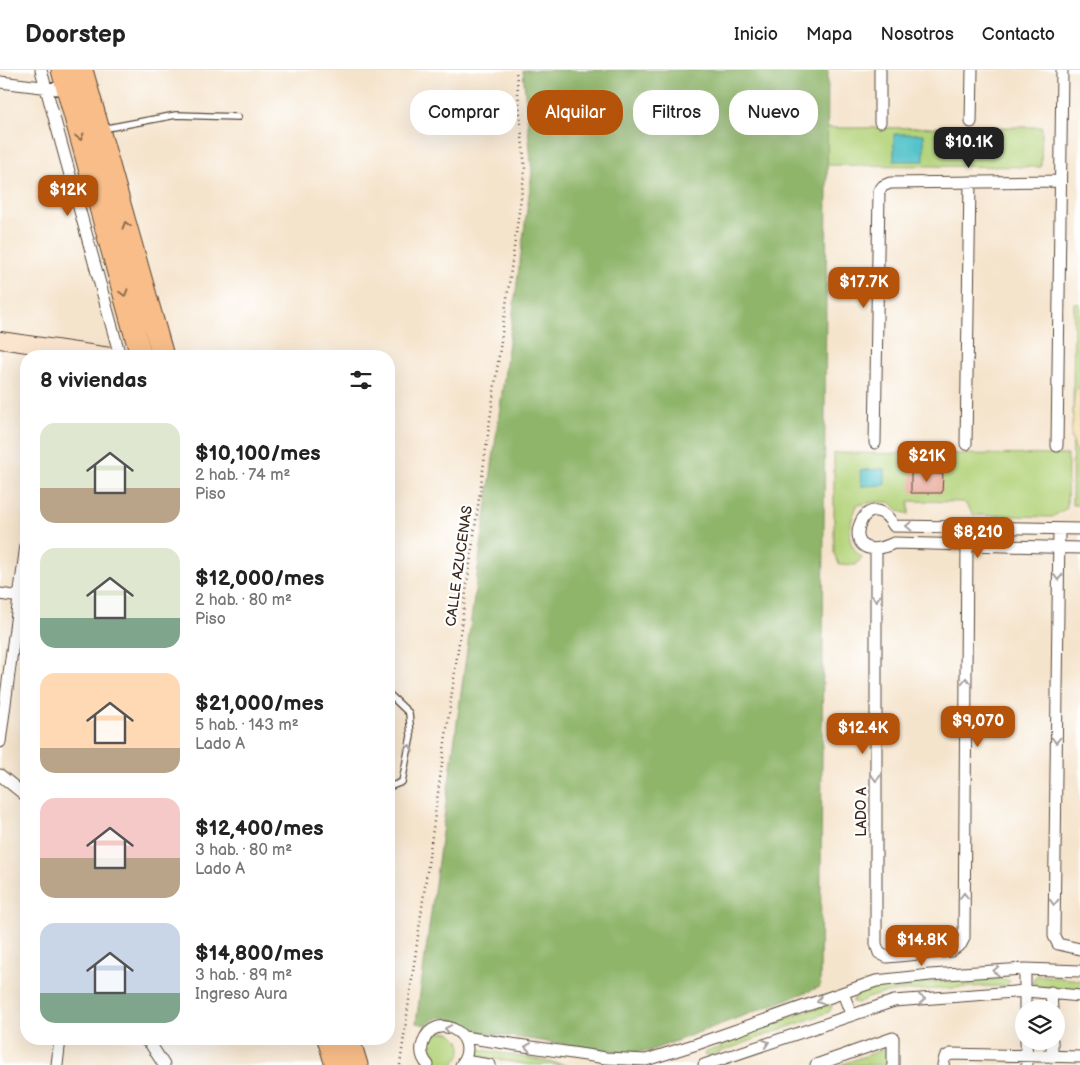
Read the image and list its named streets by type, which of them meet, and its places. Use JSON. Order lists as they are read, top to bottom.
{
  "streets": {
    "street": ["LADO A"],
    "path": ["CALLE AZUCENAS"]
  },
  "page": {
    "header": "Doorstep",
    "nav": [
      "Inicio",
      "Mapa",
      "Nosotros",
      "Contacto"
    ],
    "chip": [
      "Comprar",
      "Alquilar",
      "Filtros",
      "Nuevo"
    ],
    "price": [
      "$10.1K",
      "$12K",
      "$17.7K",
      "$21K",
      "$8,210",
      "$9,070",
      "$12.4K",
      "$14.8K"
    ],
    "heading": "8 viviendas",
    "list": [
      {
        "name": "$10,100/mes",
        "note": "2 hab. · 74 m² · Piso"
      },
      {
        "name": "$12,000/mes",
        "note": "2 hab. · 80 m² · Piso"
      },
      {
        "name": "$21,000/mes",
        "note": "5 hab. · 143 m² · Lado A"
      },
      {
        "name": "$12,400/mes",
        "note": "3 hab. · 80 m² · Lado A"
      },
      {
        "name": "$14,800/mes",
        "note": "3 hab. · 89 m² · Ingreso Aura"
      }
    ]
  }
}
